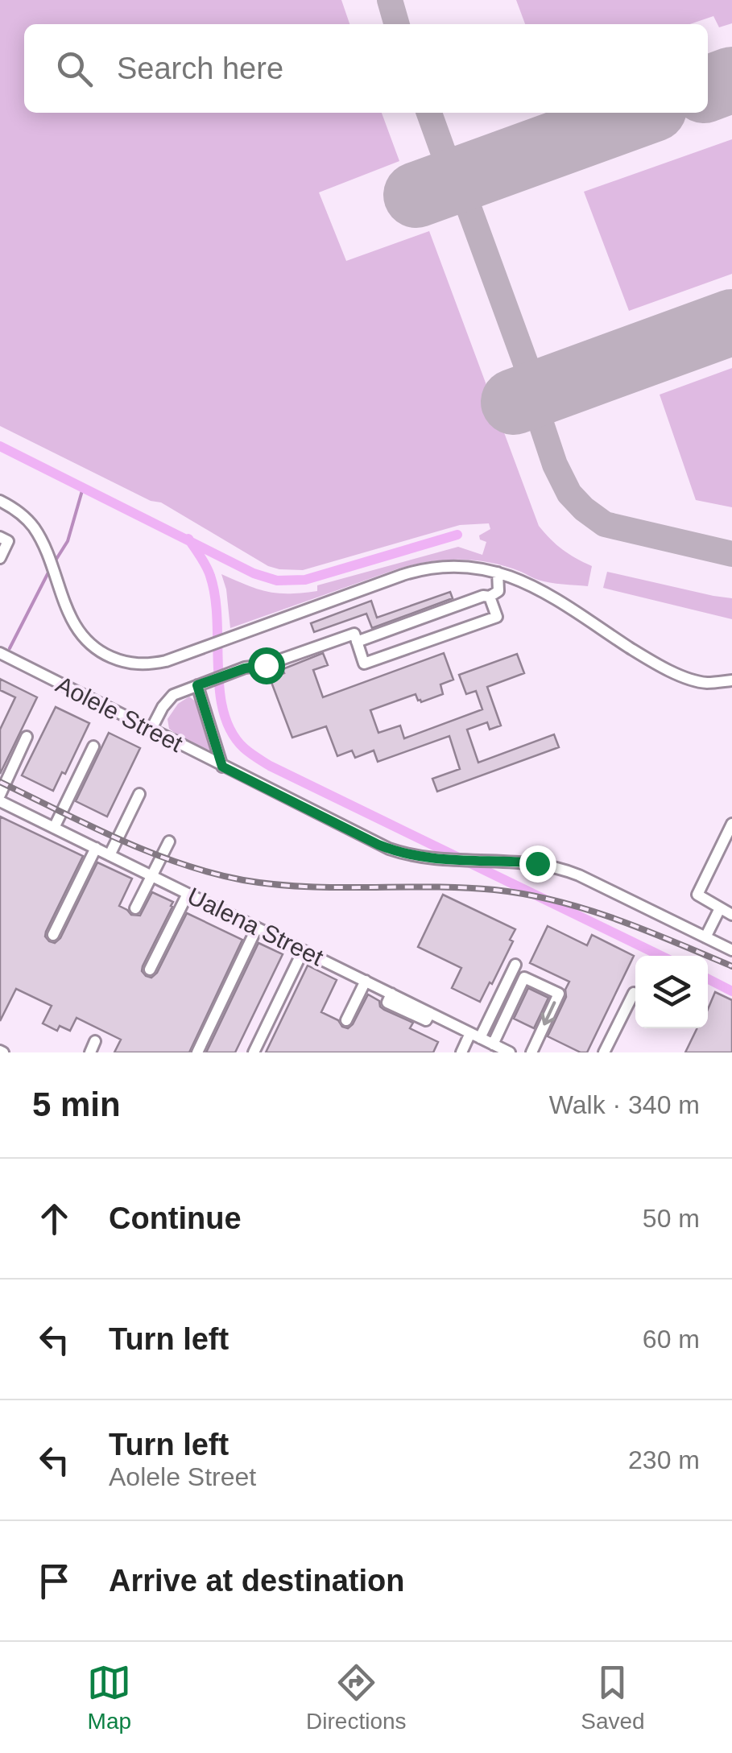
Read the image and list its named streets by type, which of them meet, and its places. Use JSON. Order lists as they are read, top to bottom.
{
  "streets": {
    "street": ["Aolele Street", "Ualena Street"]
  },
  "page": {
    "search": "Search here",
    "heading": ["5 min", "Walk · 340 m"],
    "list": [
      ["Continue", "50 m"],
      ["Turn left", "60 m"],
      ["Turn left", "Aolele Street", "230 m"],
      "Arrive at destination"
    ],
    "nav": ["Map", "Directions", "Saved"]
  }
}
